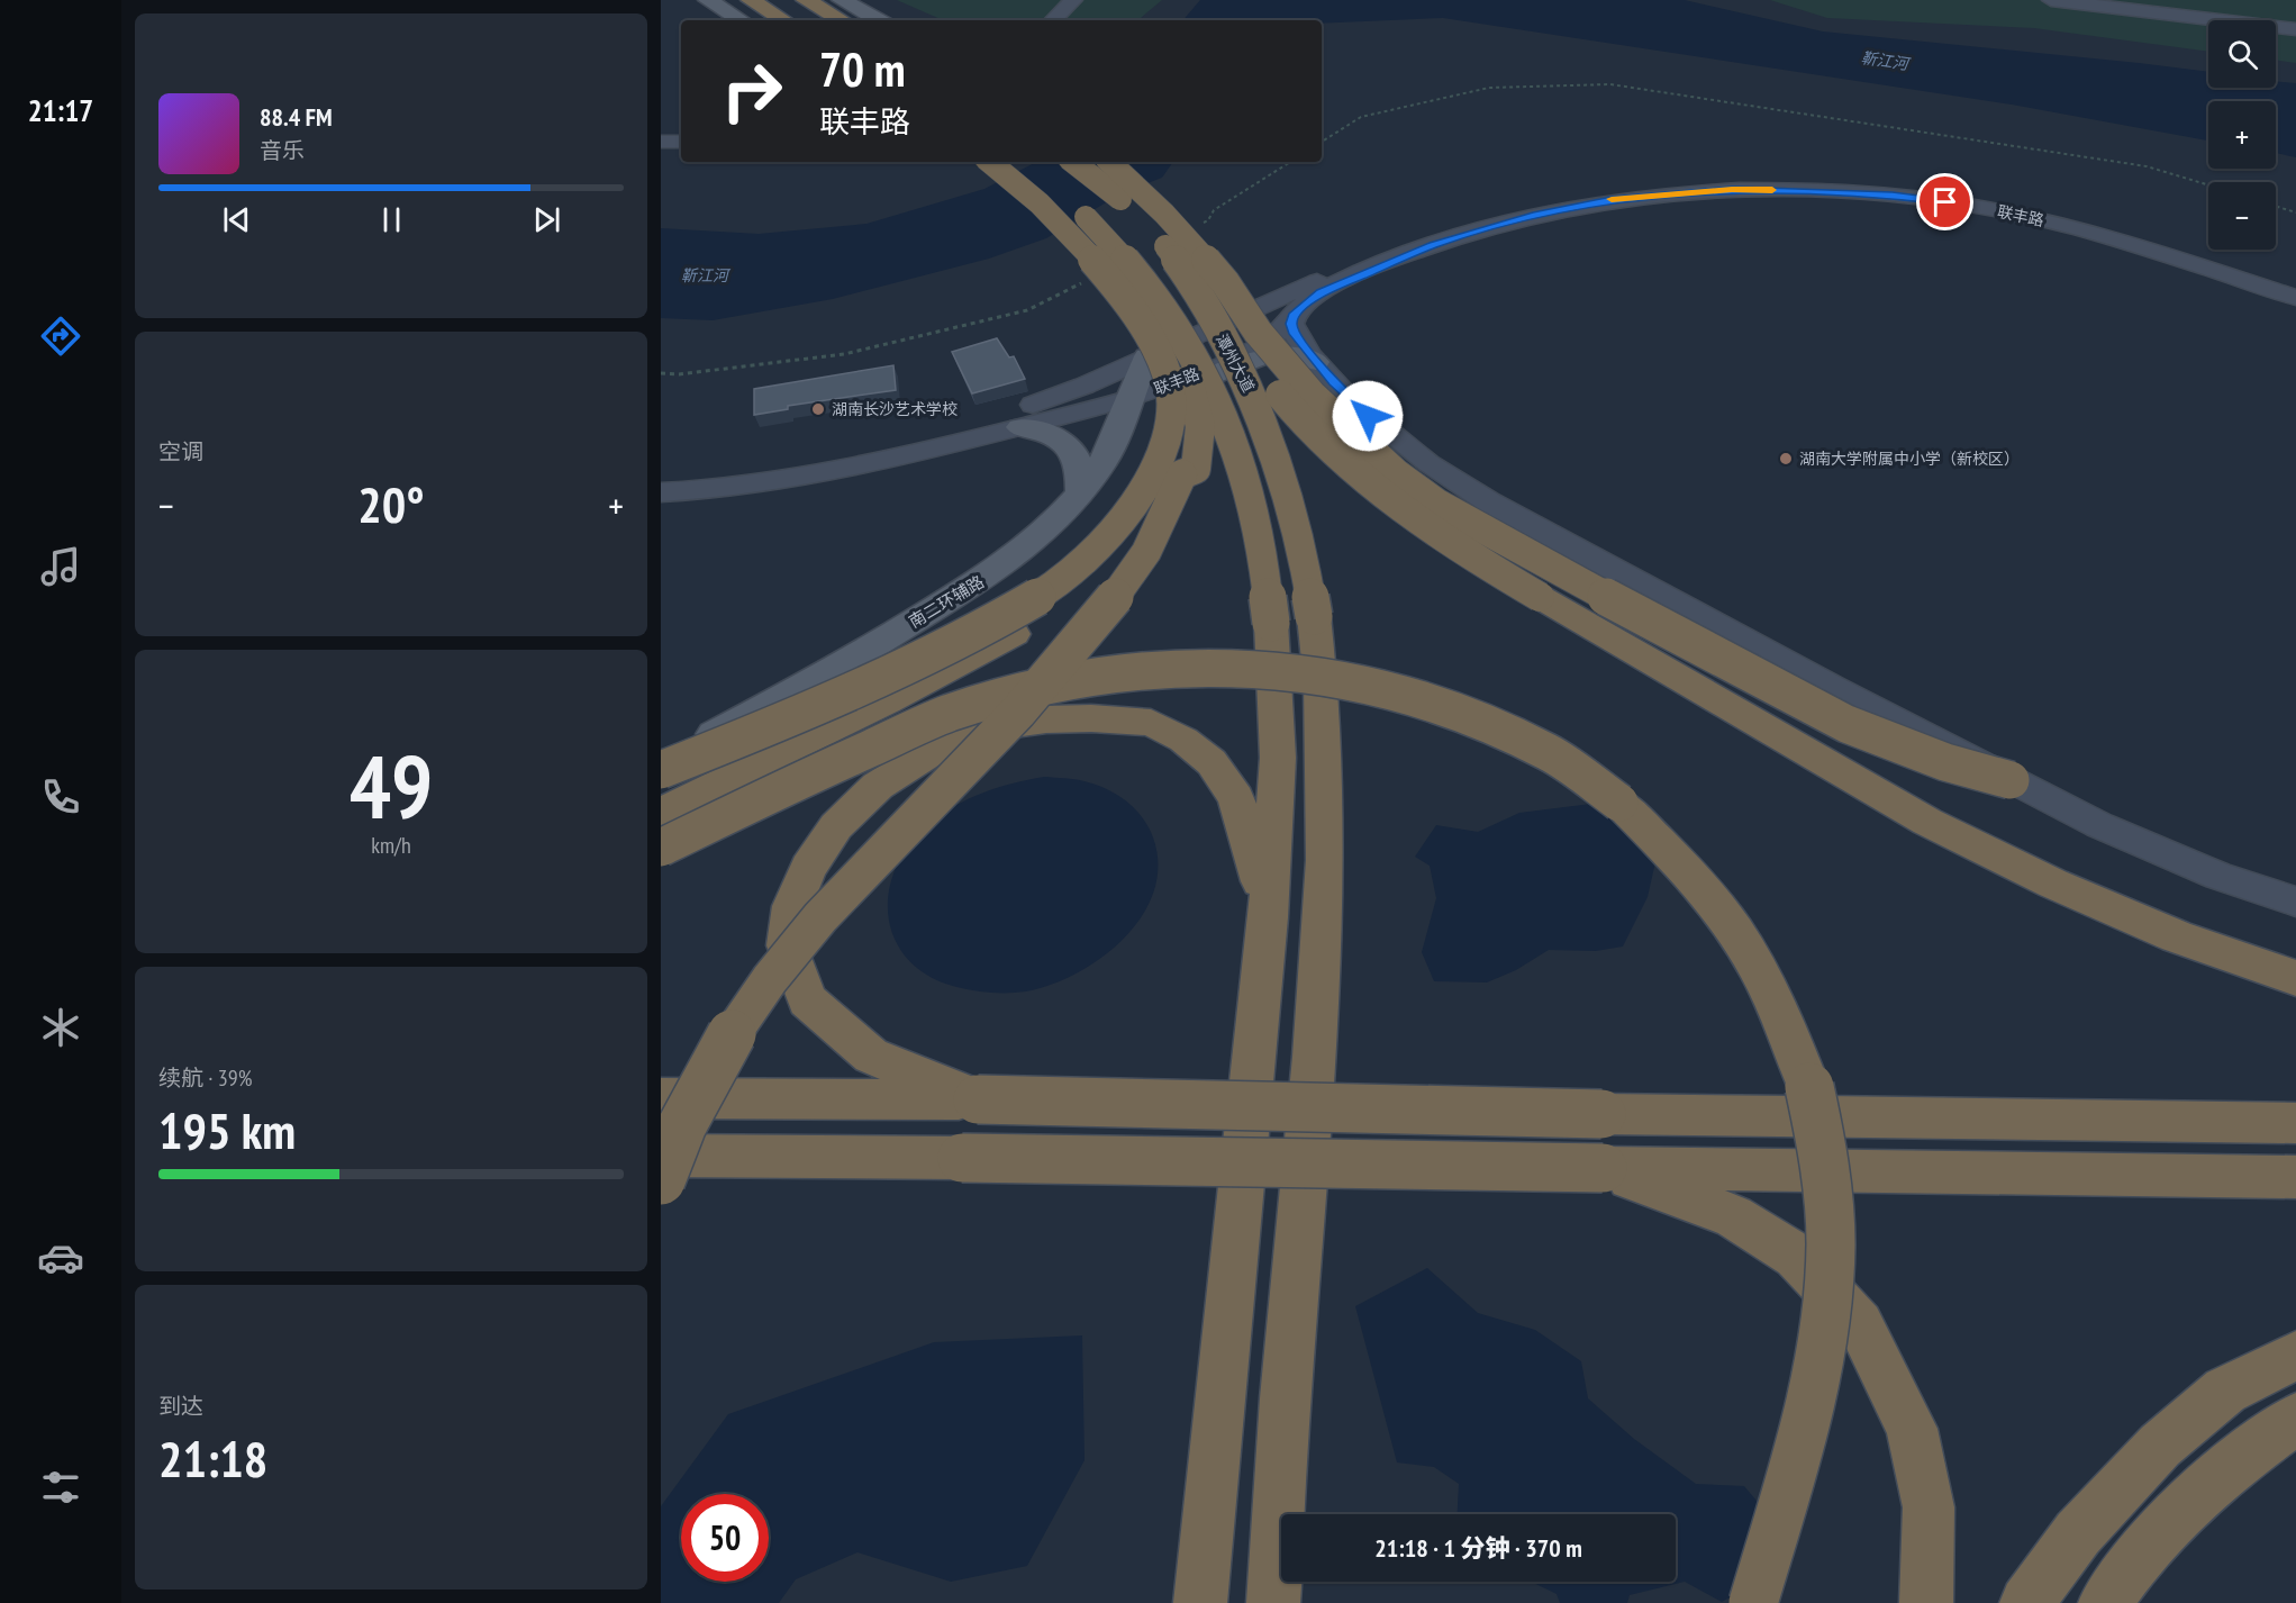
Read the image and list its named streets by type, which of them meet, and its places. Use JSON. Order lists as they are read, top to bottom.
{
  "streets": {
    "highway": ["潭州大道"],
    "main road": ["联丰路", "南二环辅路"]
  },
  "crossings": [
    ["联丰路", "南二环辅路"]
  ],
  "water": ["靳江河"],
  "places": ["湖南长沙艺术学校", "湖南大学附属中小学（新校区）"],
  "page": {
    "tabs": "21:17",
    "map_buttons": ["+", "−"],
    "turn": ["70 m", "联丰路"],
    "song": ["88.4 FM", "音乐"],
    "tile": [
      "空调",
      ["49", "km/h"],
      ["续航 · 39%", "195 km"],
      ["到达", "21:18"]
    ],
    "heat": ["−", "20°", "+"],
    "limit": "50",
    "trip": "21:18 · 1 分钟 · 370 m"
  }
}
